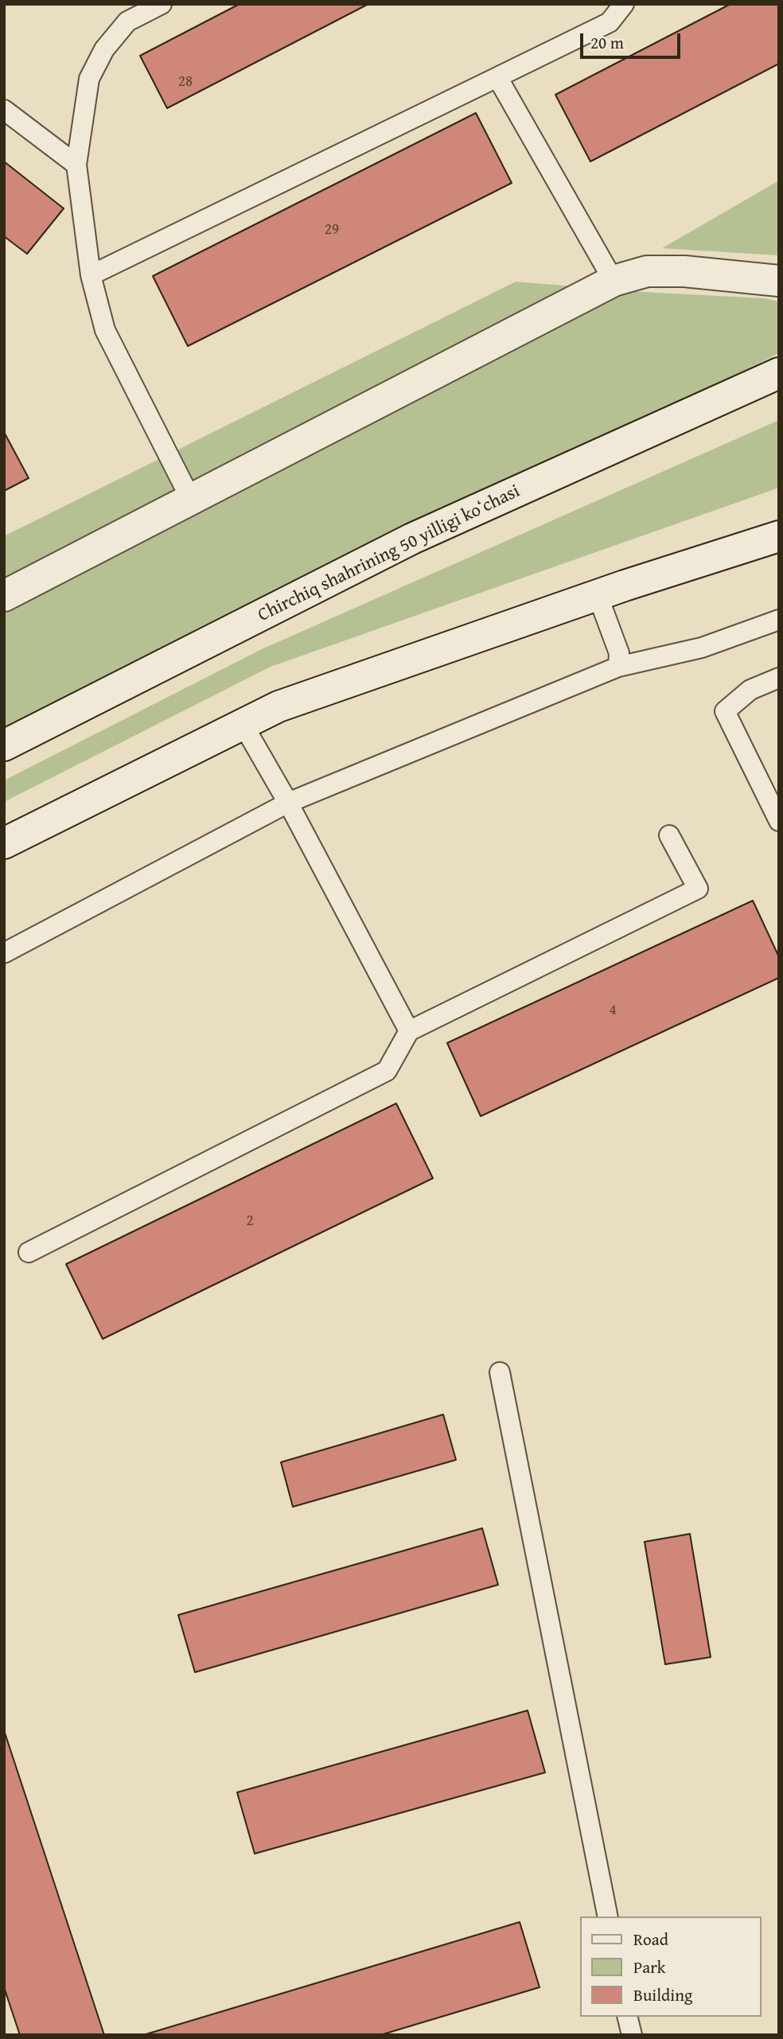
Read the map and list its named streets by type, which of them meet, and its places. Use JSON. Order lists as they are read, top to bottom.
{
  "streets": {
    "main road": ["Chirchiq shahrining 50 yilligi koʻchasi"]
  },
  "house_numbers": [
    "28",
    "29",
    "4",
    "2"
  ],
  "legend": ["Road", "Park", "Building"],
  "scale_bar": "20 m"
}
